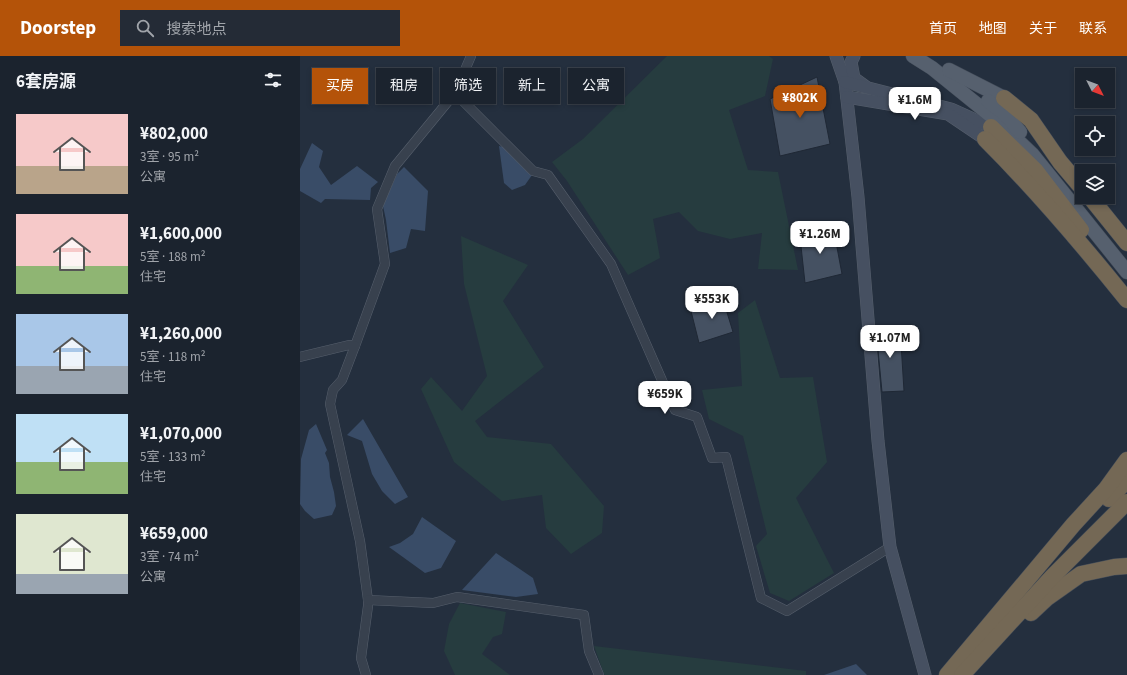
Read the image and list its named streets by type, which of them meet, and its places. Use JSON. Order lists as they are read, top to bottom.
{
  "north": "bottom right",
  "page": {
    "header": "Doorstep",
    "search": "搜索地点",
    "nav": [
      "首页",
      "地图",
      "关于",
      "联系"
    ],
    "heading": "6套房源",
    "chip": [
      "买房",
      "租房",
      "筛选",
      "新上",
      "公寓"
    ],
    "price": [
      "¥802K",
      "¥1.6M",
      "¥1.26M",
      "¥553K",
      "¥1.07M",
      "¥659K"
    ],
    "list": [
      {
        "name": "¥802,000",
        "note": "3室 · 95 m² · 公寓"
      },
      {
        "name": "¥1,600,000",
        "note": "5室 · 188 m² · 住宅"
      },
      {
        "name": "¥1,260,000",
        "note": "5室 · 118 m² · 住宅"
      },
      {
        "name": "¥1,070,000",
        "note": "5室 · 133 m² · 住宅"
      },
      {
        "name": "¥659,000",
        "note": "3室 · 74 m² · 公寓"
      }
    ]
  }
}
